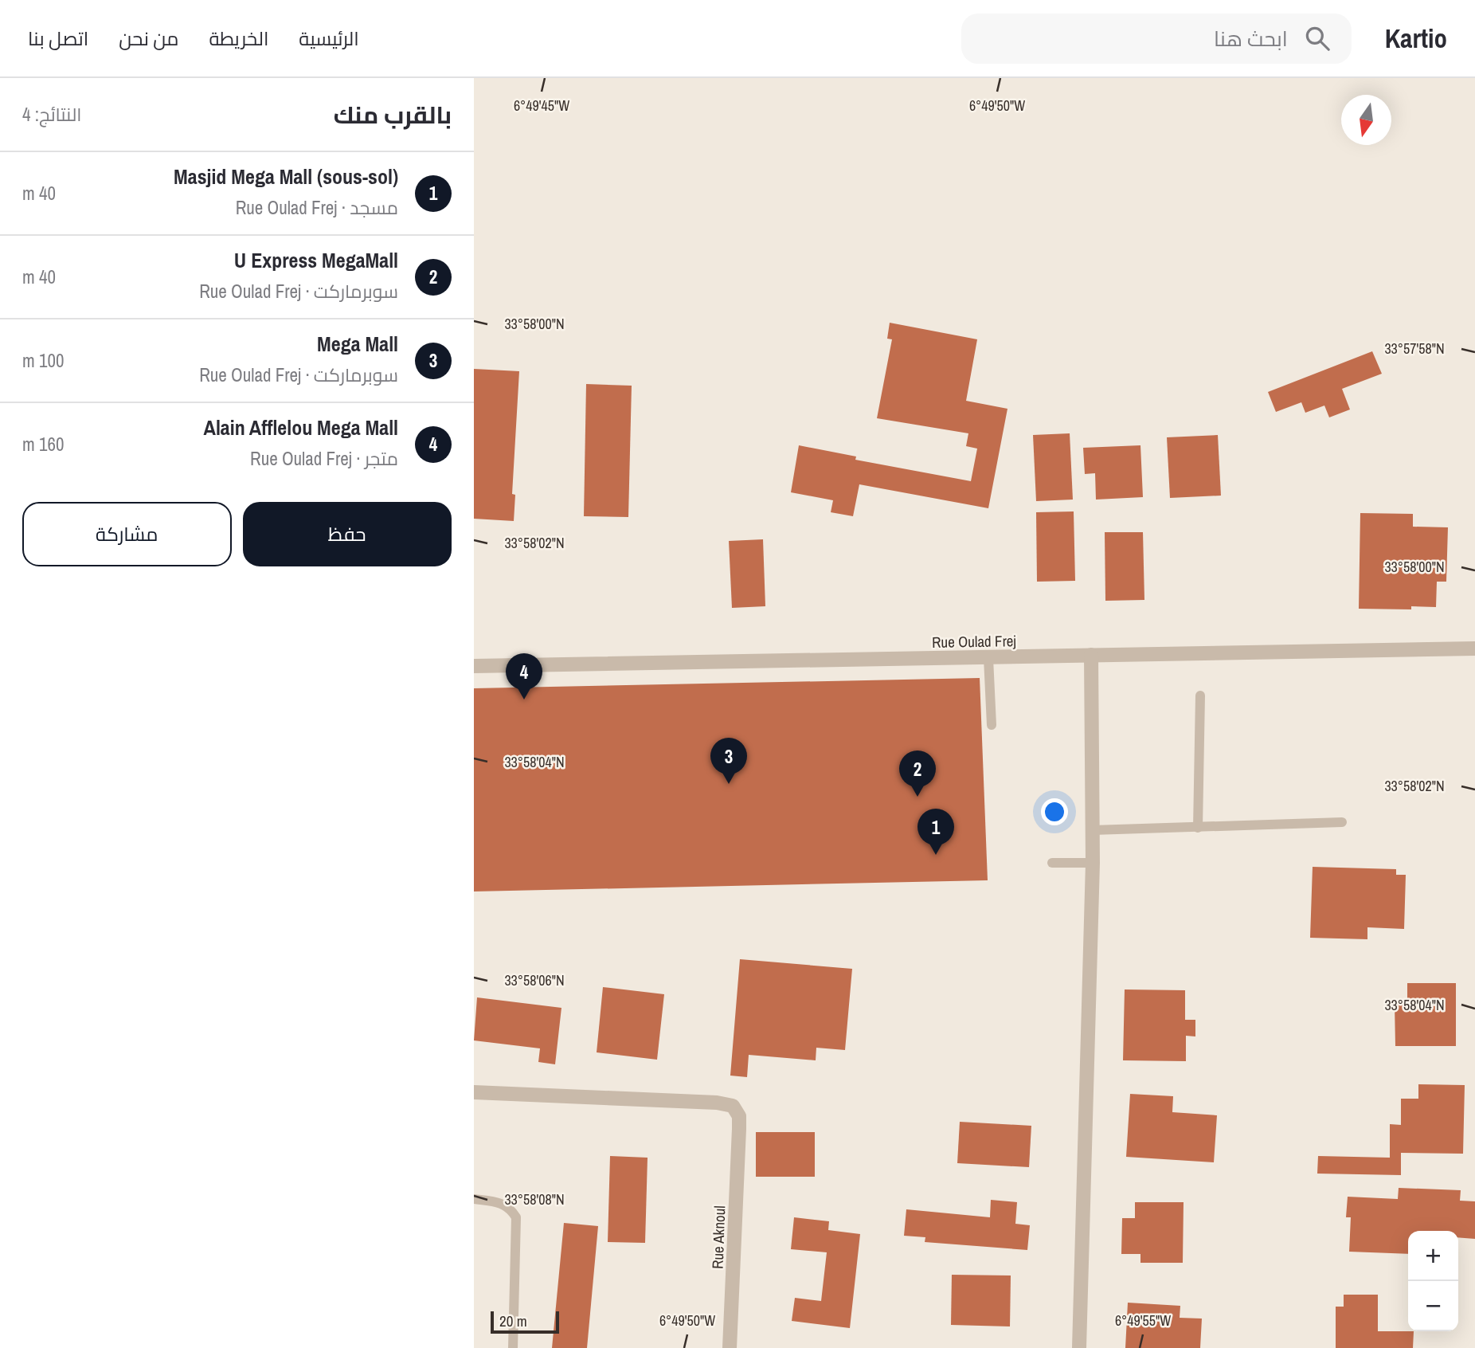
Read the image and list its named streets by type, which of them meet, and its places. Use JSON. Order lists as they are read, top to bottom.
{
  "streets": {
    "street": ["Rue Oulad Frej", "Rue Aknoul"]
  },
  "scale_bar": "20 m",
  "north": "bottom",
  "page": {
    "header": "Kartio",
    "search": "ابحث هنا",
    "nav": [
      "الرئيسية",
      "الخريطة",
      "من نحن",
      "اتصل بنا"
    ],
    "heading": ["بالقرب منك", "النتائج: 4"],
    "list": [
      {
        "mark": "1",
        "name": "Masjid Mega Mall (sous-sol)",
        "note": "مسجد · Rue Oulad Frej",
        "value": "40 m"
      },
      {
        "mark": "2",
        "name": "U Express MegaMall",
        "note": "سوبرماركت · Rue Oulad Frej",
        "value": "40 m"
      },
      {
        "mark": "3",
        "name": "Mega Mall",
        "note": "سوبرماركت · Rue Oulad Frej",
        "value": "100 m"
      },
      {
        "mark": "4",
        "name": "Alain Afflelou Mega Mall",
        "note": "متجر · Rue Oulad Frej",
        "value": "160 m"
      }
    ],
    "buttons": ["حفظ", "مشاركة"],
    "pins": [
      "4",
      "3",
      "2",
      "1"
    ],
    "map_buttons": ["+", "−"],
    "scale": "20 m"
  },
  "coordinates": [
    "6°49'45\"W",
    "6°49'50\"W",
    "33°58'00\"N",
    "33°57'58\"N",
    "33°58'02\"N",
    "33°58'04\"N",
    "33°58'06\"N",
    "33°58'08\"N",
    "6°49'55\"W"
  ]
}
